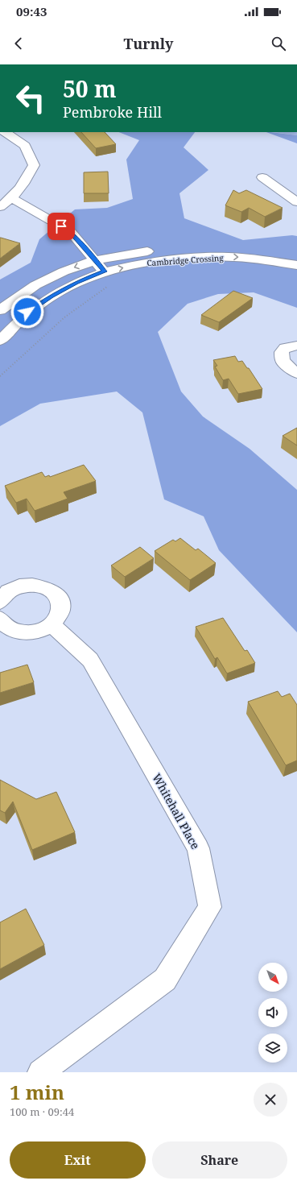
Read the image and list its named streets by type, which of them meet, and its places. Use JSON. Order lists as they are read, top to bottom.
{
  "streets": {
    "street": ["Cambridge Crossing", "Whitehall Place"]
  },
  "north": "bottom right",
  "page": {
    "status": "09:43",
    "header": "Turnly",
    "turn": ["50 m", "Pembroke Hill"],
    "heading": ["1 min", "100 m · 09:44"],
    "buttons": ["Exit", "Share"]
  }
}
